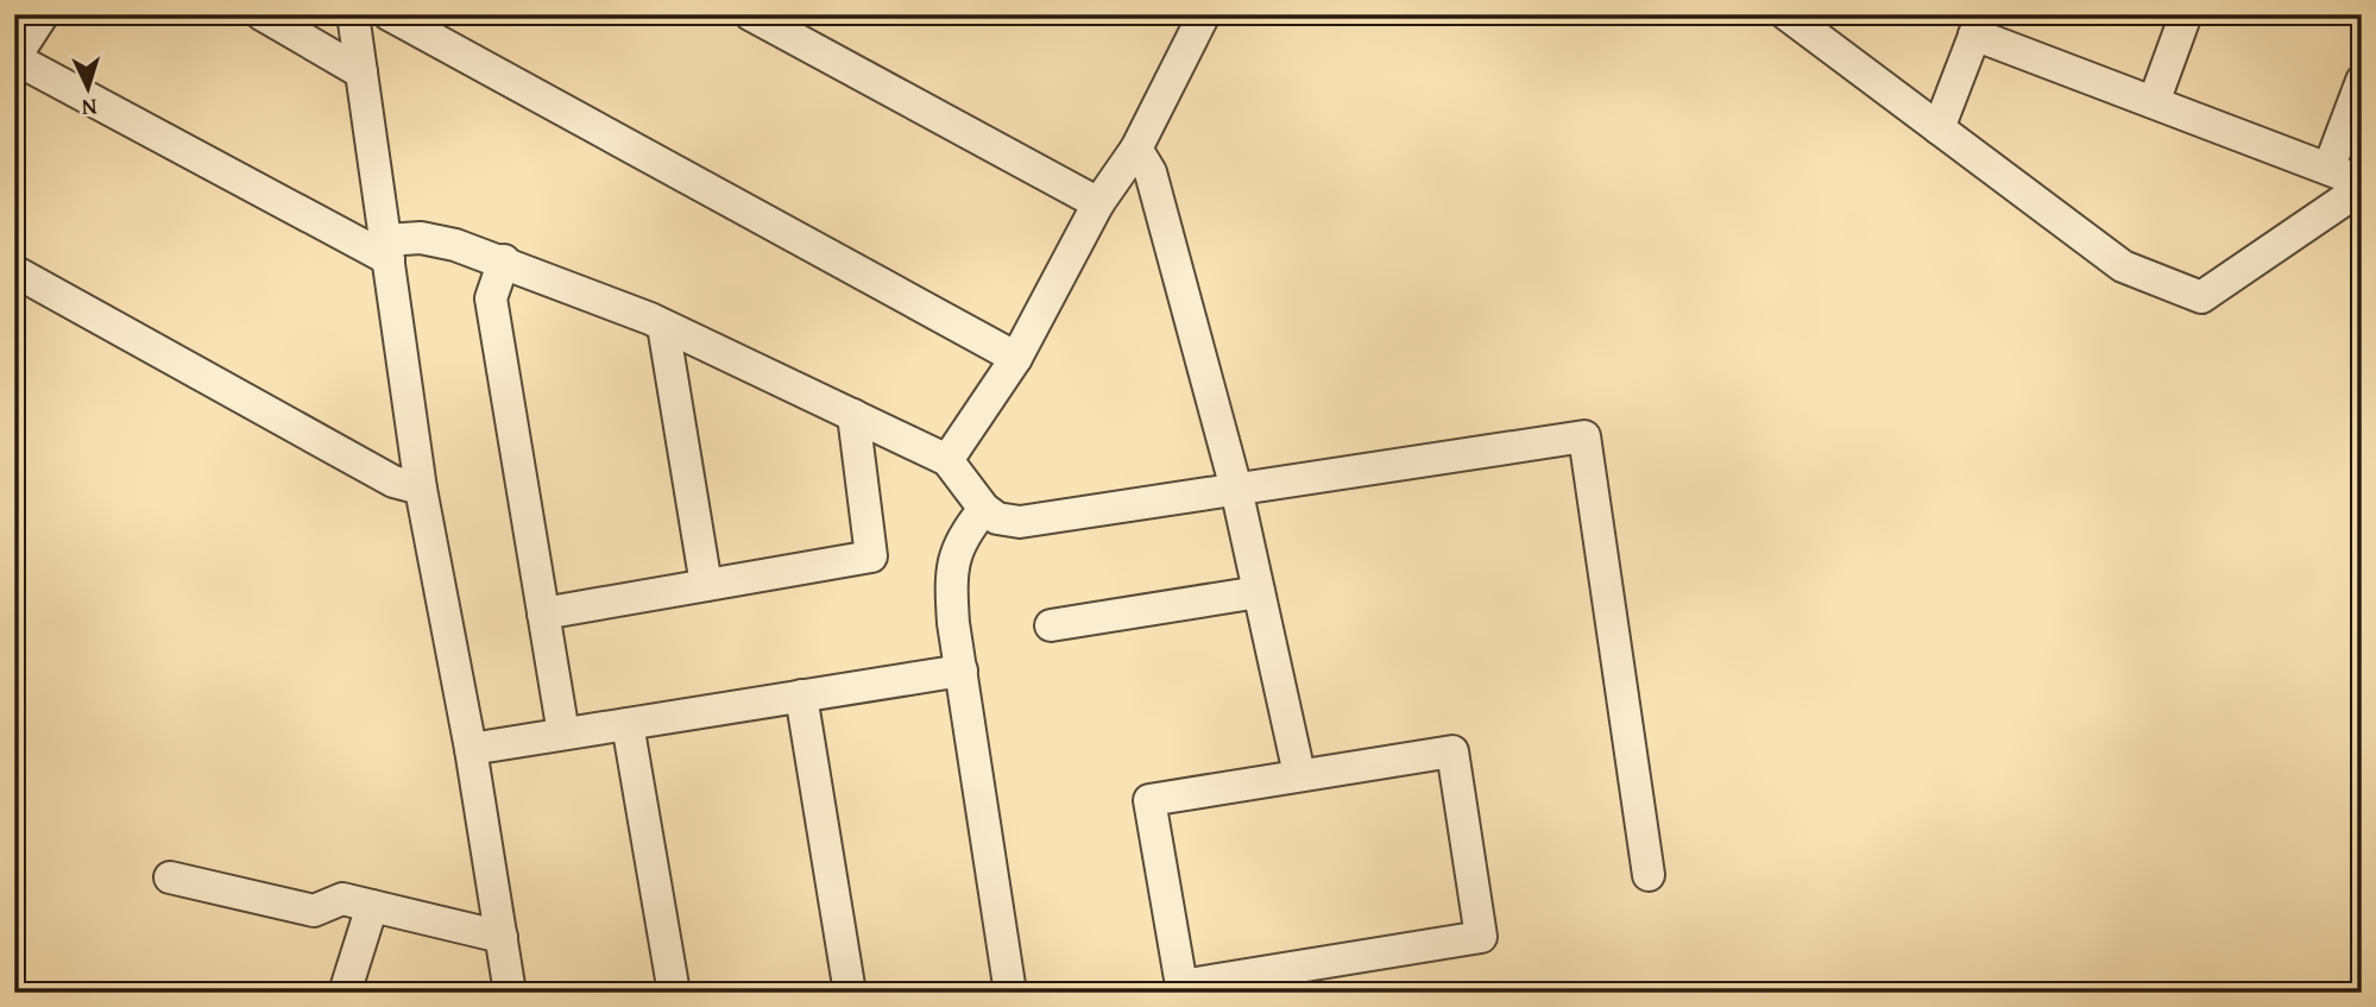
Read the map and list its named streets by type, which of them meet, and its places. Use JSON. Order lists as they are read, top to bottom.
{
  "north": "bottom"
}
